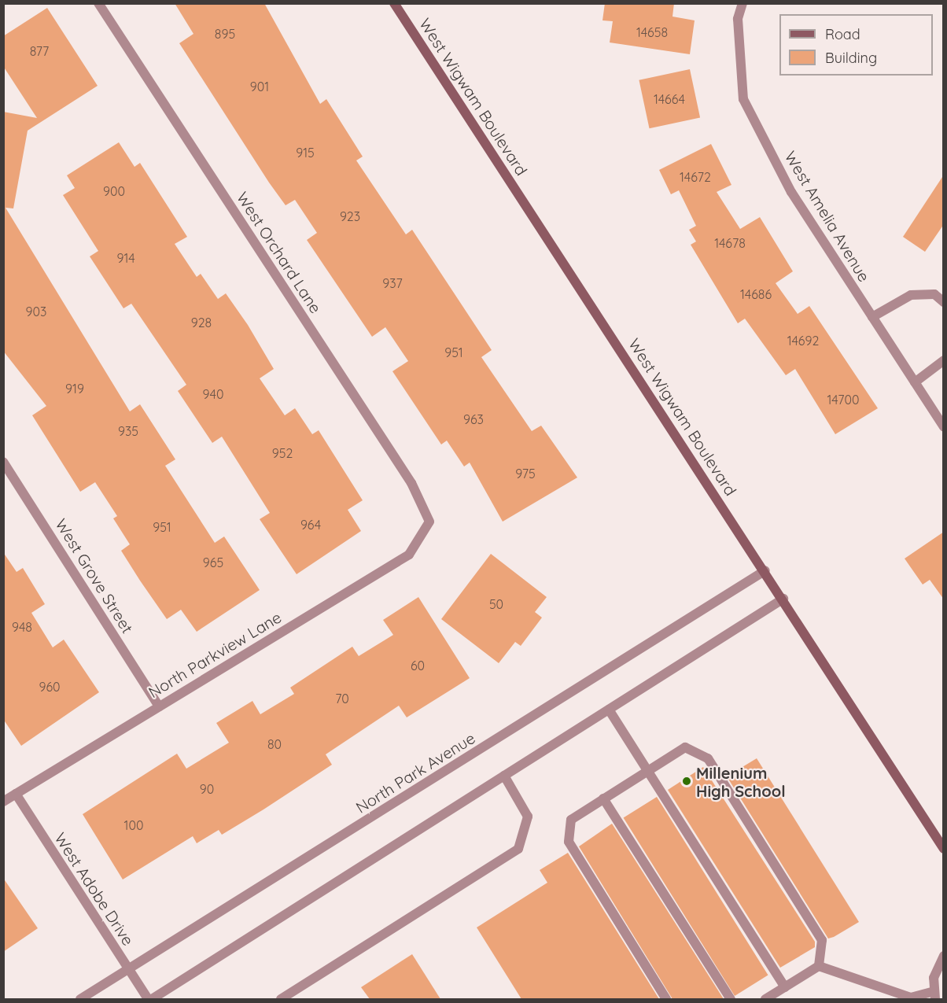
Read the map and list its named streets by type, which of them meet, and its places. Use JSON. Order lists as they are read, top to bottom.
{
  "streets": {
    "street": [
      "West Wigwam Boulevard",
      "West Amelia Avenue",
      "West Orchard Lane",
      "West Grove Street",
      "North Parkview Lane",
      "North Park Avenue",
      "West Adobe Drive"
    ]
  },
  "crossings": [
    ["West Wigwam Boulevard", "North Park Avenue"],
    ["West Orchard Lane", "North Parkview Lane"],
    ["West Grove Street", "North Parkview Lane"],
    ["North Parkview Lane", "West Adobe Drive"],
    ["North Park Avenue", "West Adobe Drive"]
  ],
  "places": ["Millenium High School"],
  "house_numbers": [
    "14658",
    "895",
    "877",
    "901",
    "14664",
    "915",
    "14672",
    "900",
    "923",
    "14678",
    "914",
    "937",
    "14686",
    "903",
    "928",
    "14692",
    "951",
    "919",
    "940",
    "14700",
    "963",
    "935",
    "952",
    "975",
    "964",
    "951",
    "965",
    "50",
    "948",
    "60",
    "960",
    "70",
    "80",
    "90",
    "100"
  ],
  "legend": ["Road", "Building"]
}
